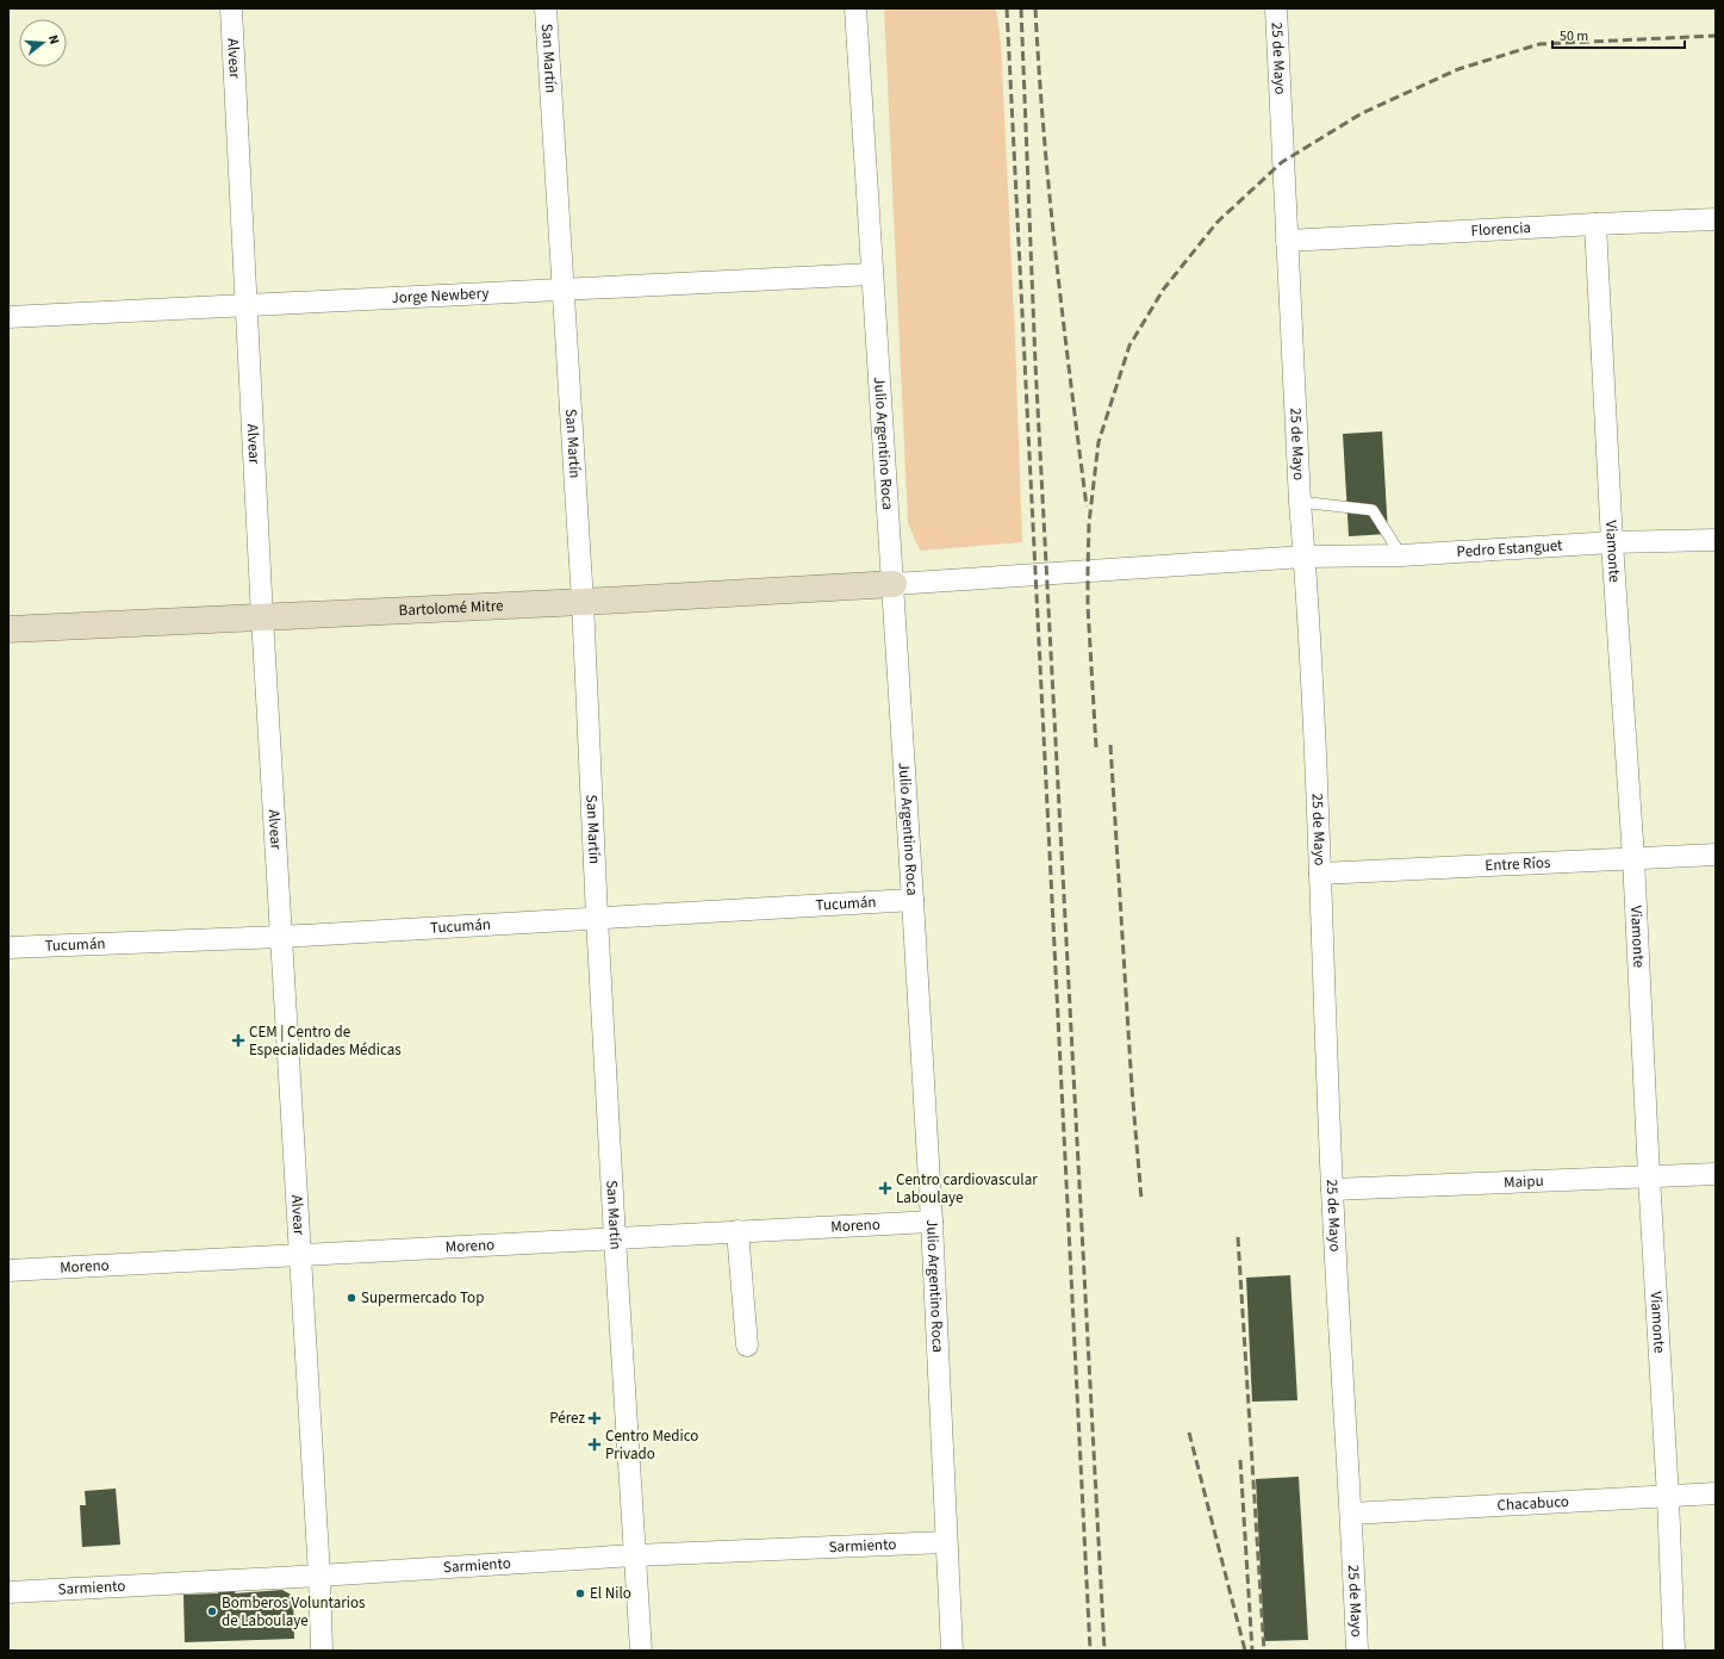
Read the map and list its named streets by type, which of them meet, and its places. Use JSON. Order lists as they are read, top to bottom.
{
  "streets": {
    "main road": ["Bartolomé Mitre"],
    "street": [
      "Alvear",
      "San Martín",
      "25 de Mayo",
      "Florencia",
      "Jorge Newbery",
      "Julio Argentino Roca",
      "Pedro Estanguet",
      "Viamonte",
      "Entre Ríos",
      "Tucumán",
      "Maipu",
      "Moreno",
      "Chacabuco",
      "Sarmiento"
    ]
  },
  "crossings": [
    ["Alvear", "Jorge Newbery"],
    ["Alvear", "Bartolomé Mitre"],
    ["Alvear", "Tucumán"],
    ["Alvear", "Moreno"],
    ["Alvear", "Sarmiento"],
    ["San Martín", "Jorge Newbery"],
    ["San Martín", "Bartolomé Mitre"],
    ["San Martín", "Tucumán"],
    ["San Martín", "Moreno"],
    ["San Martín", "Sarmiento"],
    ["25 de Mayo", "Florencia"],
    ["25 de Mayo", "Pedro Estanguet"],
    ["25 de Mayo", "Entre Ríos"],
    ["25 de Mayo", "Maipu"],
    ["25 de Mayo", "Chacabuco"],
    ["Florencia", "Viamonte"],
    ["Jorge Newbery", "Julio Argentino Roca"],
    ["Julio Argentino Roca", "Pedro Estanguet"],
    ["Julio Argentino Roca", "Bartolomé Mitre"],
    ["Julio Argentino Roca", "Tucumán"],
    ["Julio Argentino Roca", "Moreno"],
    ["Julio Argentino Roca", "Sarmiento"],
    ["Pedro Estanguet", "Viamonte"],
    ["Pedro Estanguet", "Bartolomé Mitre"],
    ["Viamonte", "Entre Ríos"],
    ["Viamonte", "Maipu"],
    ["Viamonte", "Chacabuco"]
  ],
  "places": {
    "health": [
      "CEM | Centro de Especialidades Médicas",
      "Centro cardiovascular Laboulaye",
      "Pérez",
      "Centro Medico Privado"
    ],
    "other": ["Supermercado Top", "El Nilo", "Bomberos Voluntarios de Laboulaye"]
  },
  "scale_bar": "50 m",
  "north": "right"
}
